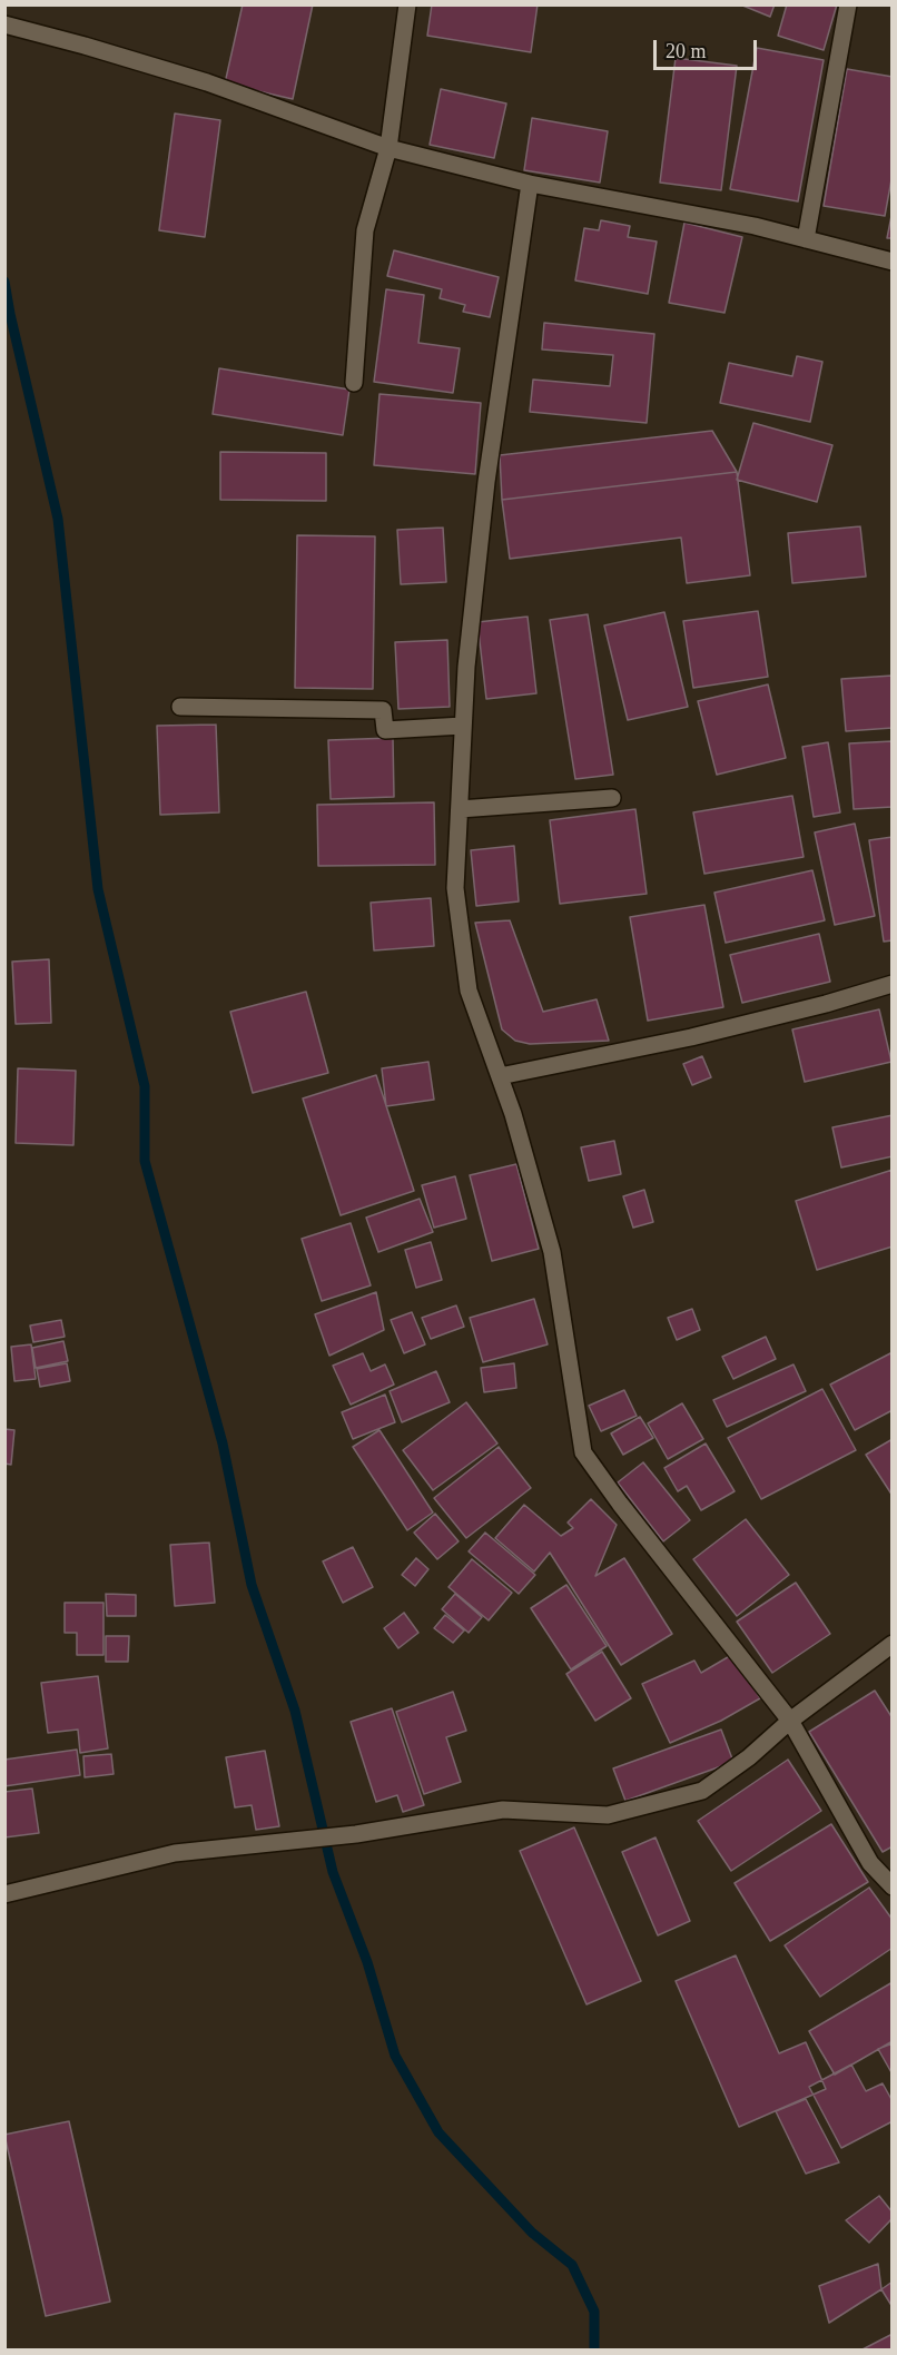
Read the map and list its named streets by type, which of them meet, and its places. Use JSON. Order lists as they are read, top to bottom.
{
  "scale_bar": "20 m"
}
